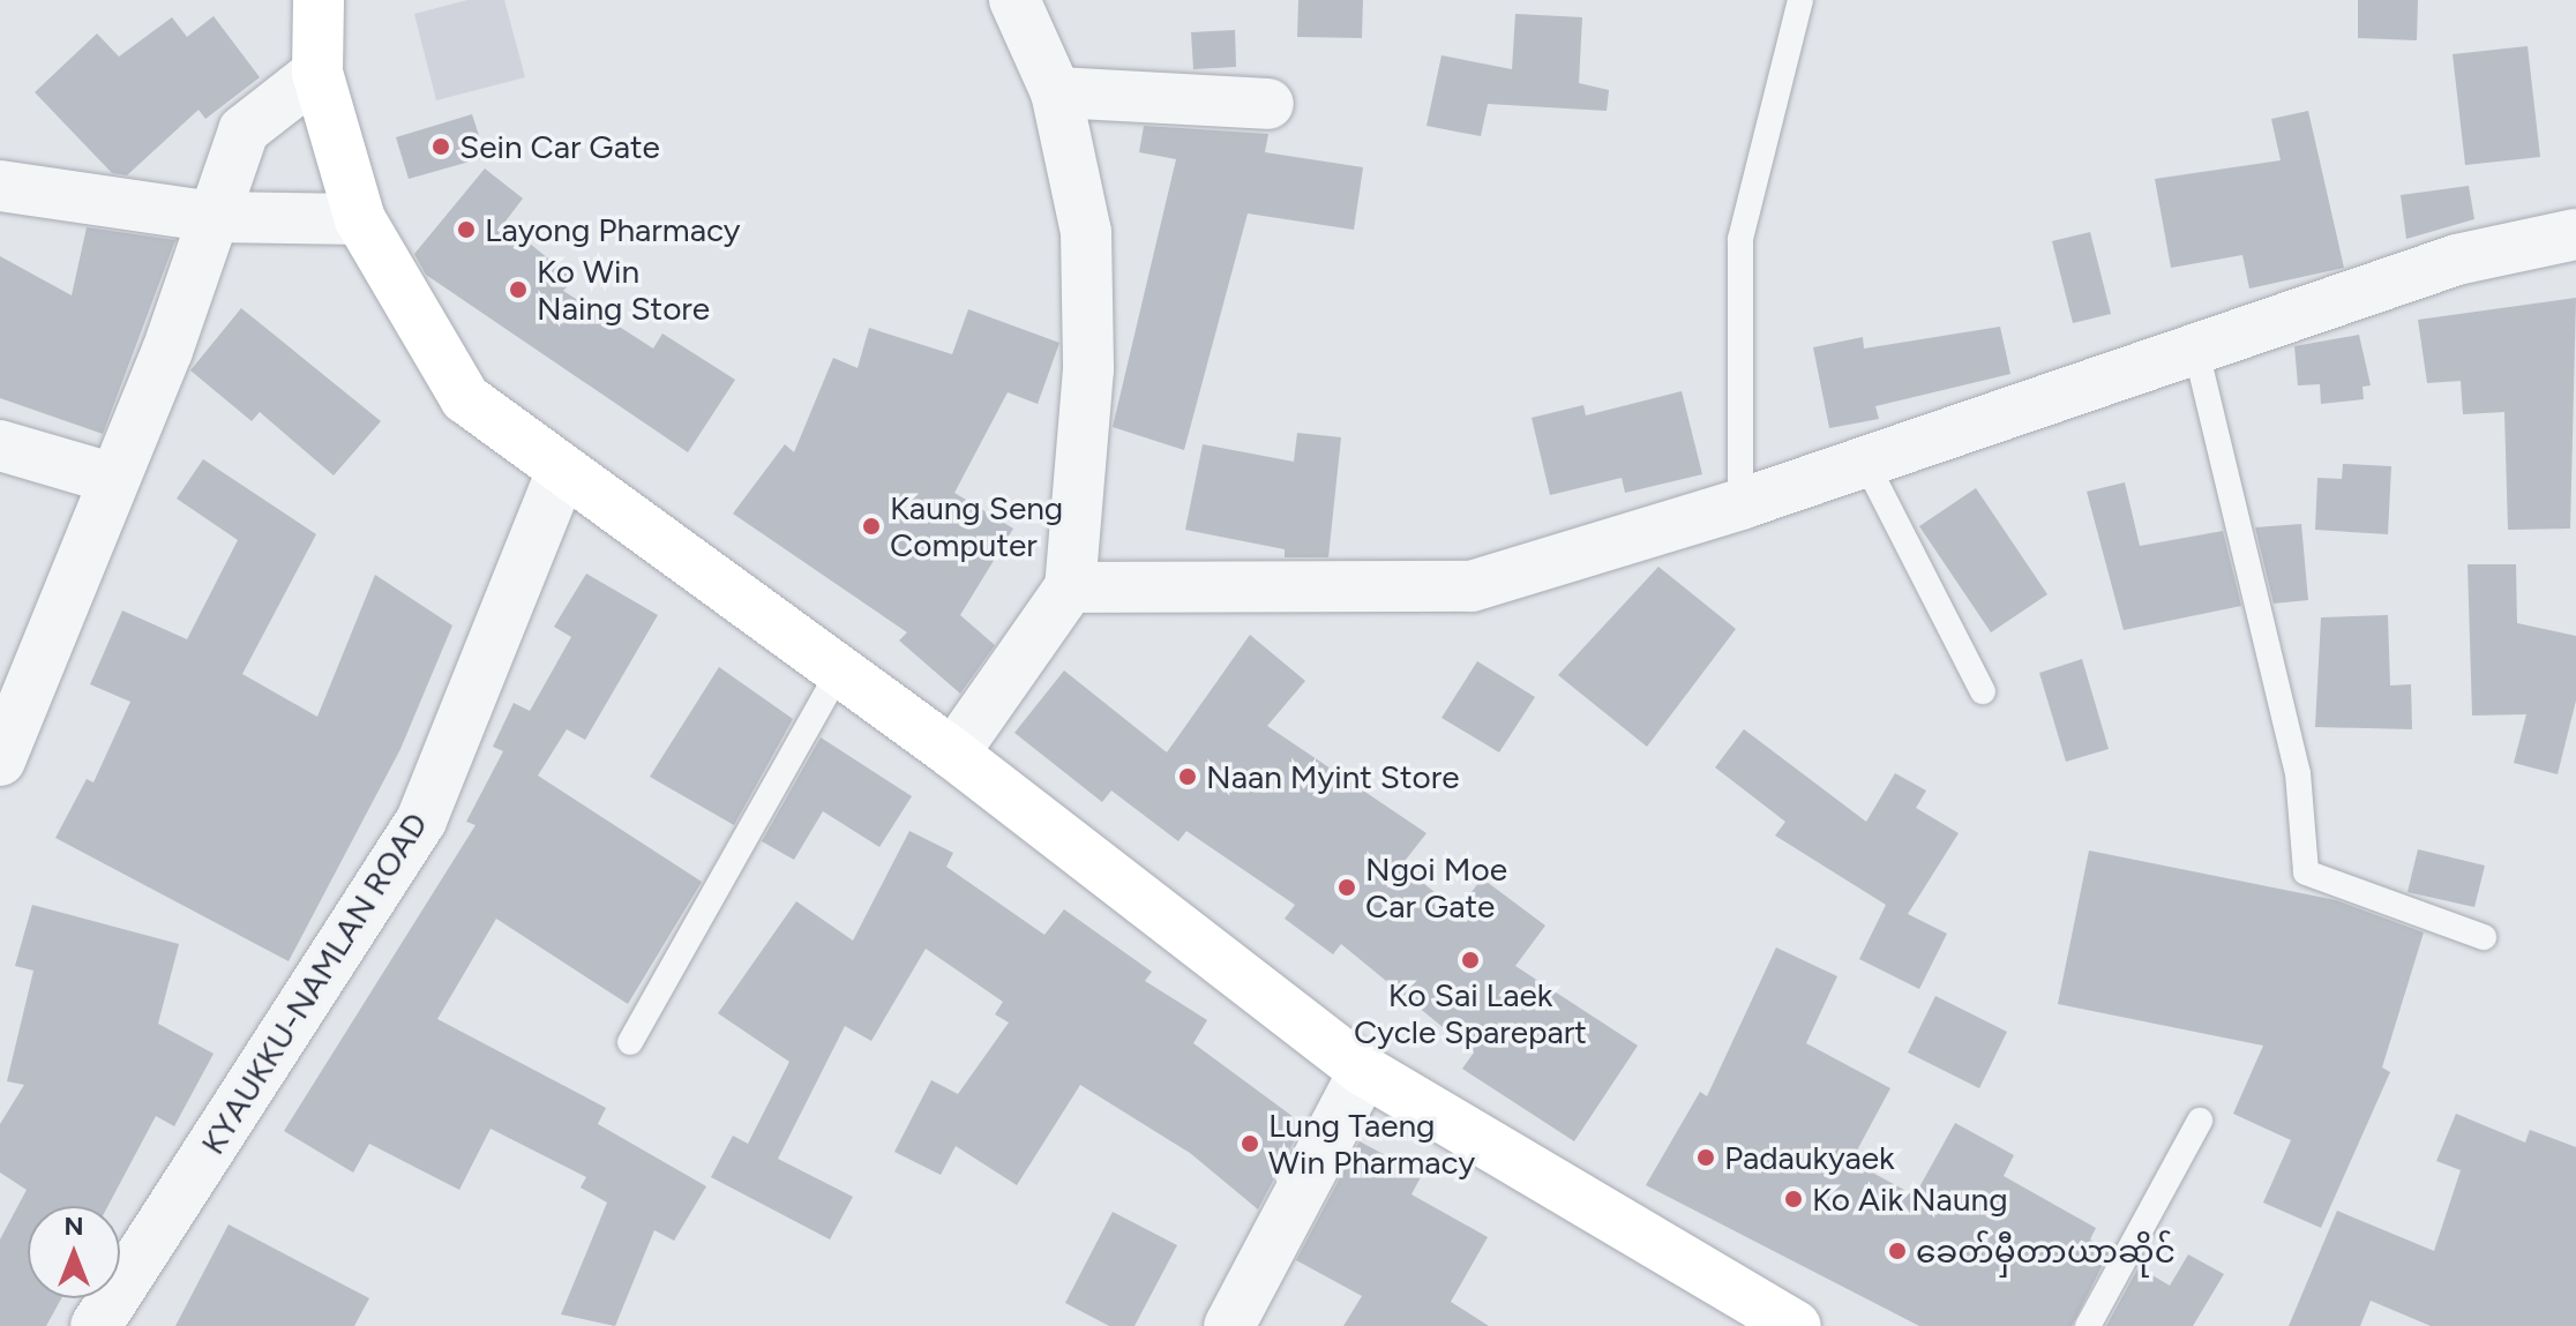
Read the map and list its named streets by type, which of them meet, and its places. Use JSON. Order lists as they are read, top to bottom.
{
  "streets": {
    "street": ["KYAUKKU-NAMLAN ROAD"]
  },
  "places": [
    "Sein Car Gate",
    "Layong Pharmacy",
    "Ko Win Naing Store",
    "Kaung Seng Computer",
    "Naan Myint Store",
    "Ngoi Moe Car Gate",
    "Ko Sai Laek Cycle Sparepart",
    "Lung Taeng Win Pharmacy",
    "Padaukyaek",
    "Ko Aik Naung",
    "ခေတ်မှီတာယာဆိုင်"
  ],
  "north": "top"
}
